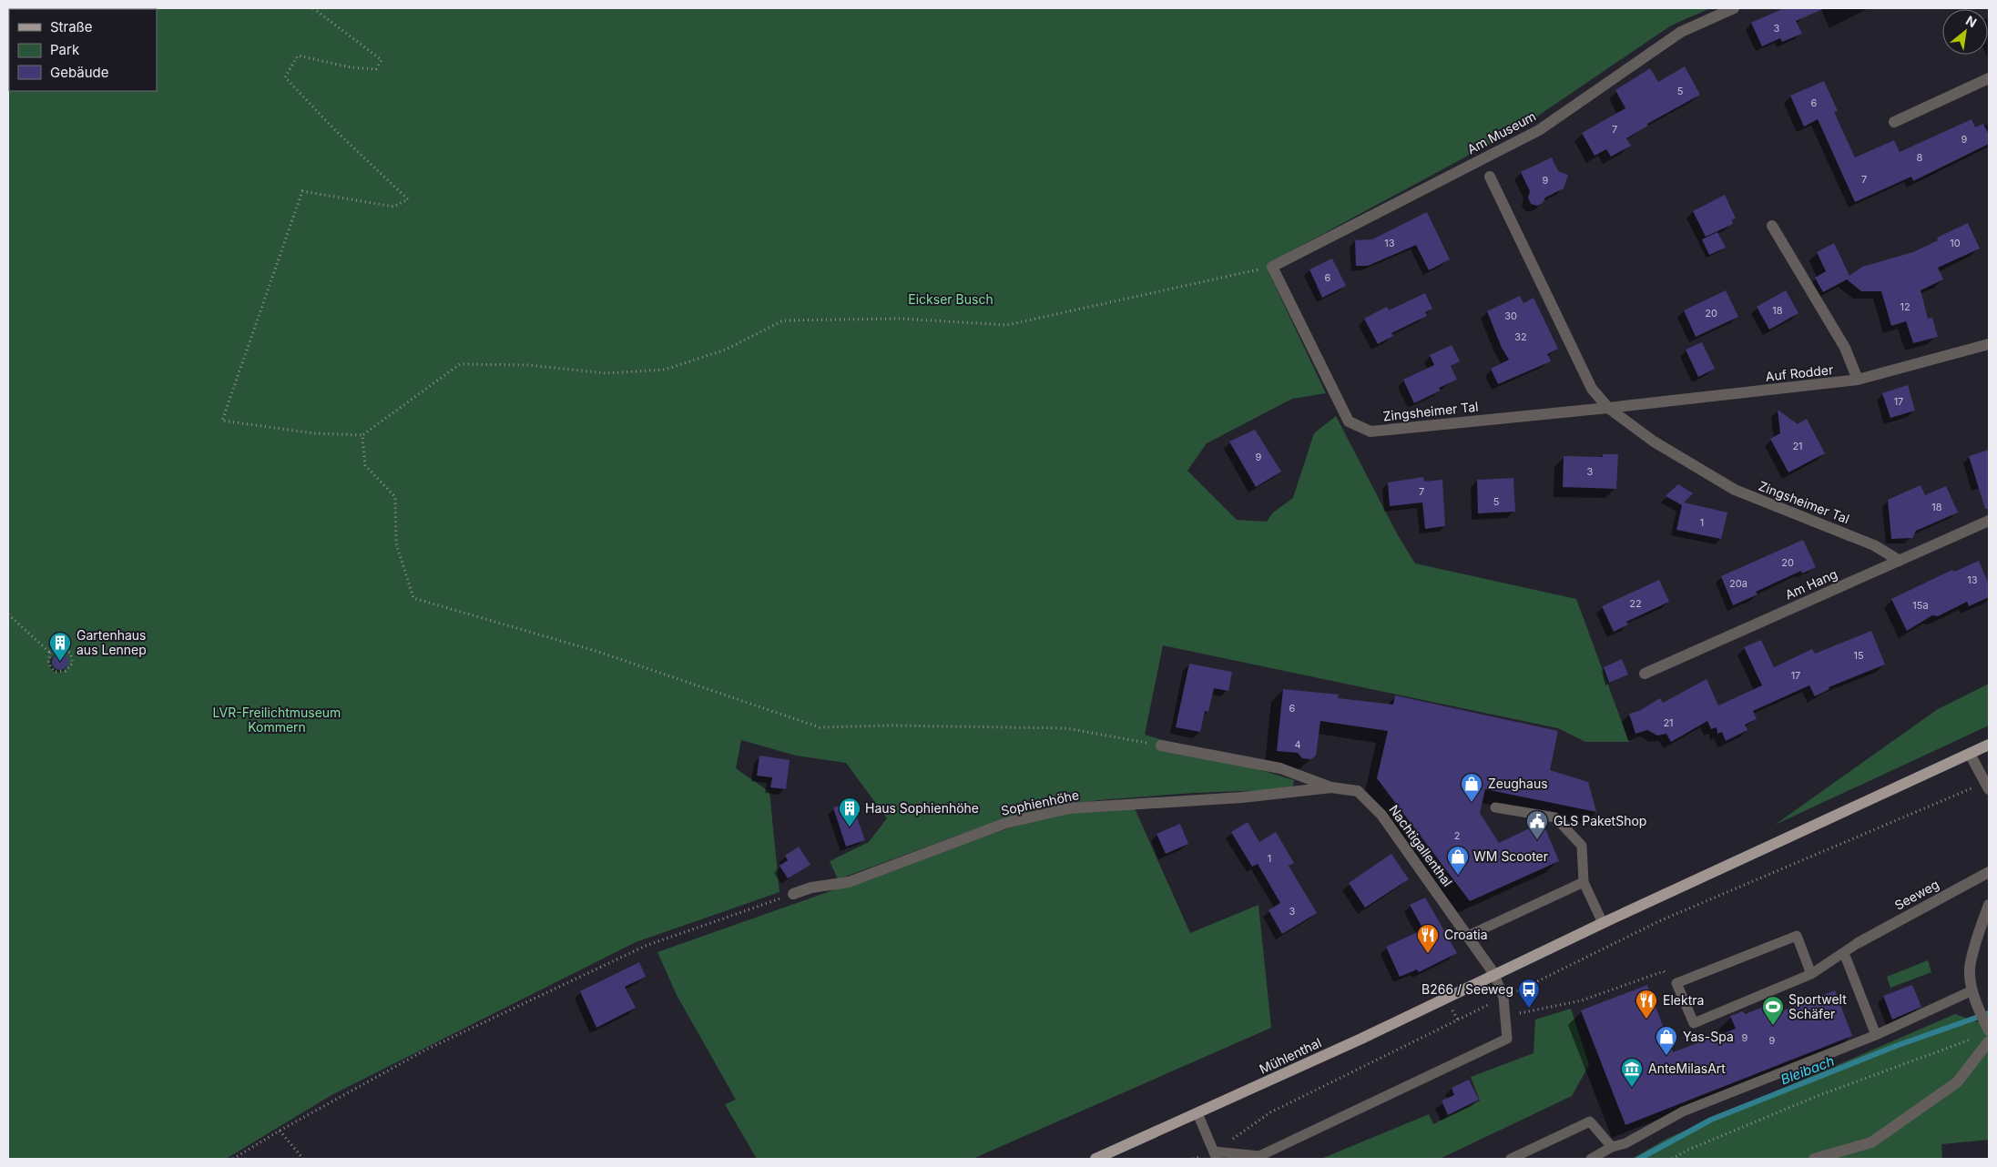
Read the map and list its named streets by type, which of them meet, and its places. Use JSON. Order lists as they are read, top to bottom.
{
  "streets": {
    "main road": ["Mühlenthal"],
    "street": [
      "Am Museum",
      "Auf Rodder",
      "Zingsheimer Tal",
      "Am Hang",
      "Sophienhöhe",
      "Nachtigallenthal",
      "Seeweg"
    ]
  },
  "crossings": [
    ["Am Museum", "Zingsheimer Tal"],
    ["Auf Rodder", "Zingsheimer Tal"],
    ["Zingsheimer Tal", "Am Hang"],
    ["Sophienhöhe", "Nachtigallenthal"],
    ["Nachtigallenthal", "Mühlenthal"]
  ],
  "water": ["Bleibach"],
  "parks": ["Eickser Busch", "LVR-Freilichtmuseum Kommern"],
  "places": {
    "building": ["Gartenhaus aus Lennep", "Haus Sophienhöhe"],
    "shop": ["Zeughaus", "WM Scooter", "Yas-Spa"],
    "public building": ["GLS PaketShop"],
    "restaurant": ["Croatia", "Elektra"],
    "bus stop": ["B266 / Seeweg"],
    "sports": ["Sportwelt Schäfer"],
    "museum": ["AnteMilasArt"]
  },
  "house_numbers": [
    "3",
    "5",
    "6",
    "7",
    "9",
    "8",
    "7",
    "9",
    "13",
    "10",
    "6",
    "12",
    "18",
    "20",
    "30",
    "32",
    "17",
    "21",
    "9",
    "3",
    "7",
    "5",
    "18",
    "1",
    "20",
    "13",
    "20a",
    "22",
    "15a",
    "15",
    "17",
    "6",
    "21",
    "4",
    "2",
    "1",
    "3",
    "9",
    "9"
  ],
  "legend": ["Straße", "Park", "Gebäude"],
  "north": "top right"
}
